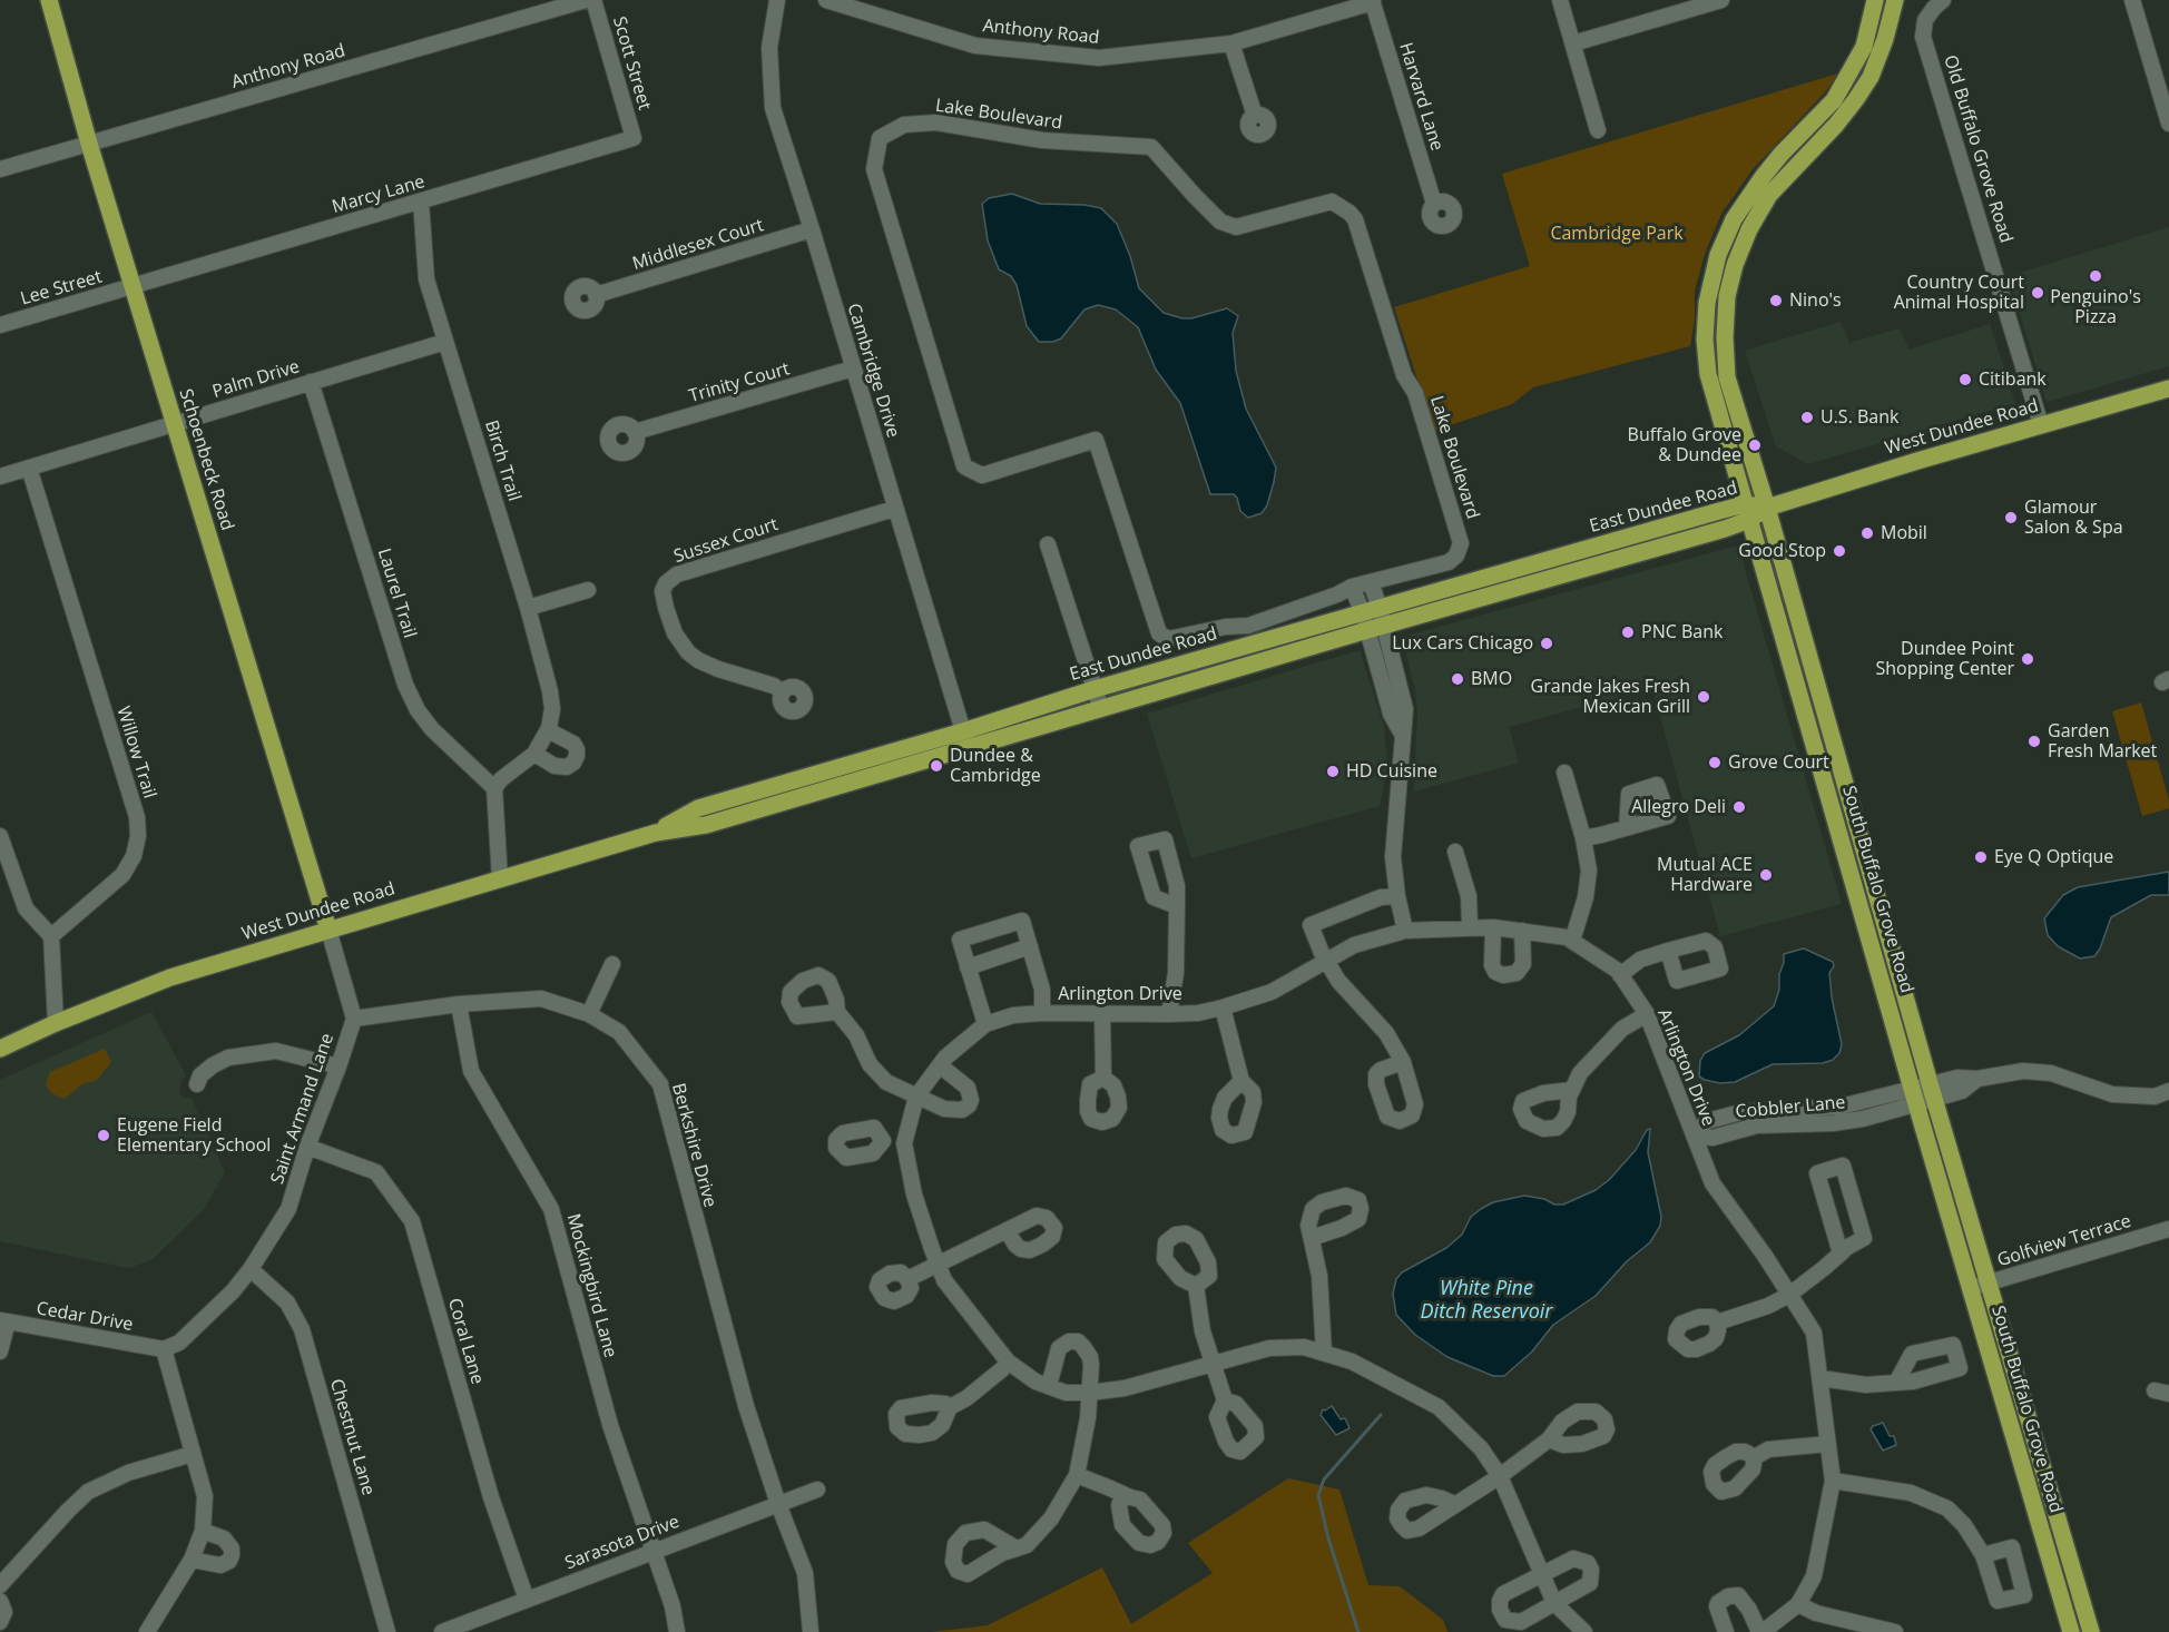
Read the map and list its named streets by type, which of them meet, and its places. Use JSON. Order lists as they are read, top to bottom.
{
  "streets": {
    "main road": [
      "West Dundee Road",
      "Schoenbeck Road",
      "East Dundee Road",
      "South Buffalo Grove Road"
    ],
    "street": [
      "Anthony Road",
      "Scott Street",
      "Harvard Lane",
      "Lake Boulevard",
      "Old Buffalo Grove Road",
      "Marcy Lane",
      "Middlesex Court",
      "Lee Street",
      "Cambridge Drive",
      "Palm Drive",
      "Trinity Court",
      "Birch Trail",
      "Sussex Court",
      "Laurel Trail",
      "Willow Trail",
      "Arlington Drive",
      "Cobbler Lane",
      "Saint Armand Lane",
      "Berkshire Drive",
      "Golfview Terrace",
      "Mockingbird Lane",
      "Cedar Drive",
      "Coral Lane",
      "Chestnut Lane",
      "Sarasota Drive"
    ]
  },
  "crossings": [
    ["Anthony Road", "Harvard Lane"],
    ["Anthony Road", "Schoenbeck Road"],
    ["Scott Street", "Marcy Lane"],
    ["Old Buffalo Grove Road", "West Dundee Road"],
    ["Marcy Lane", "Lee Street"],
    ["Marcy Lane", "Schoenbeck Road"],
    ["Marcy Lane", "Birch Trail"],
    ["Middlesex Court", "Cambridge Drive"],
    ["Lee Street", "Schoenbeck Road"],
    ["Cambridge Drive", "Trinity Court"],
    ["Cambridge Drive", "East Dundee Road"],
    ["Cambridge Drive", "Sussex Court"],
    ["Palm Drive", "Schoenbeck Road"],
    ["Palm Drive", "Birch Trail"],
    ["Palm Drive", "Laurel Trail"],
    ["Palm Drive", "Willow Trail"],
    ["West Dundee Road", "Schoenbeck Road"],
    ["West Dundee Road", "East Dundee Road"],
    ["West Dundee Road", "South Buffalo Grove Road"],
    ["West Dundee Road", "Saint Armand Lane"],
    ["Schoenbeck Road", "Saint Armand Lane"],
    ["Birch Trail", "Laurel Trail"],
    ["East Dundee Road", "South Buffalo Grove Road"],
    ["South Buffalo Grove Road", "Cobbler Lane"],
    ["South Buffalo Grove Road", "Golfview Terrace"],
    ["Arlington Drive", "Cobbler Lane"],
    ["Saint Armand Lane", "Berkshire Drive"],
    ["Saint Armand Lane", "Cedar Drive"],
    ["Saint Armand Lane", "Coral Lane"],
    ["Saint Armand Lane", "Chestnut Lane"],
    ["Berkshire Drive", "Mockingbird Lane"],
    ["Berkshire Drive", "Sarasota Drive"],
    ["Mockingbird Lane", "Sarasota Drive"],
    ["Coral Lane", "Sarasota Drive"]
  ],
  "water": ["White Pine Ditch Reservoir"],
  "parks": ["Cambridge Park"],
  "places": [
    "Penguino's Pizza",
    "Country Court Animal Hospital",
    "Nino's",
    "Citibank",
    "U.S. Bank",
    "Buffalo Grove & Dundee",
    "Glamour Salon & Spa",
    "Mobil",
    "Good Stop",
    "PNC Bank",
    "Lux Cars Chicago",
    "Dundee Point Shopping Center",
    "BMO",
    "Grande Jakes Fresh Mexican Grill",
    "Garden Fresh Market",
    "Grove Court",
    "Dundee & Cambridge",
    "HD Cuisine",
    "Allegro Deli",
    "Eye Q Optique",
    "Mutual ACE Hardware",
    "Eugene Field Elementary School"
  ]
}
